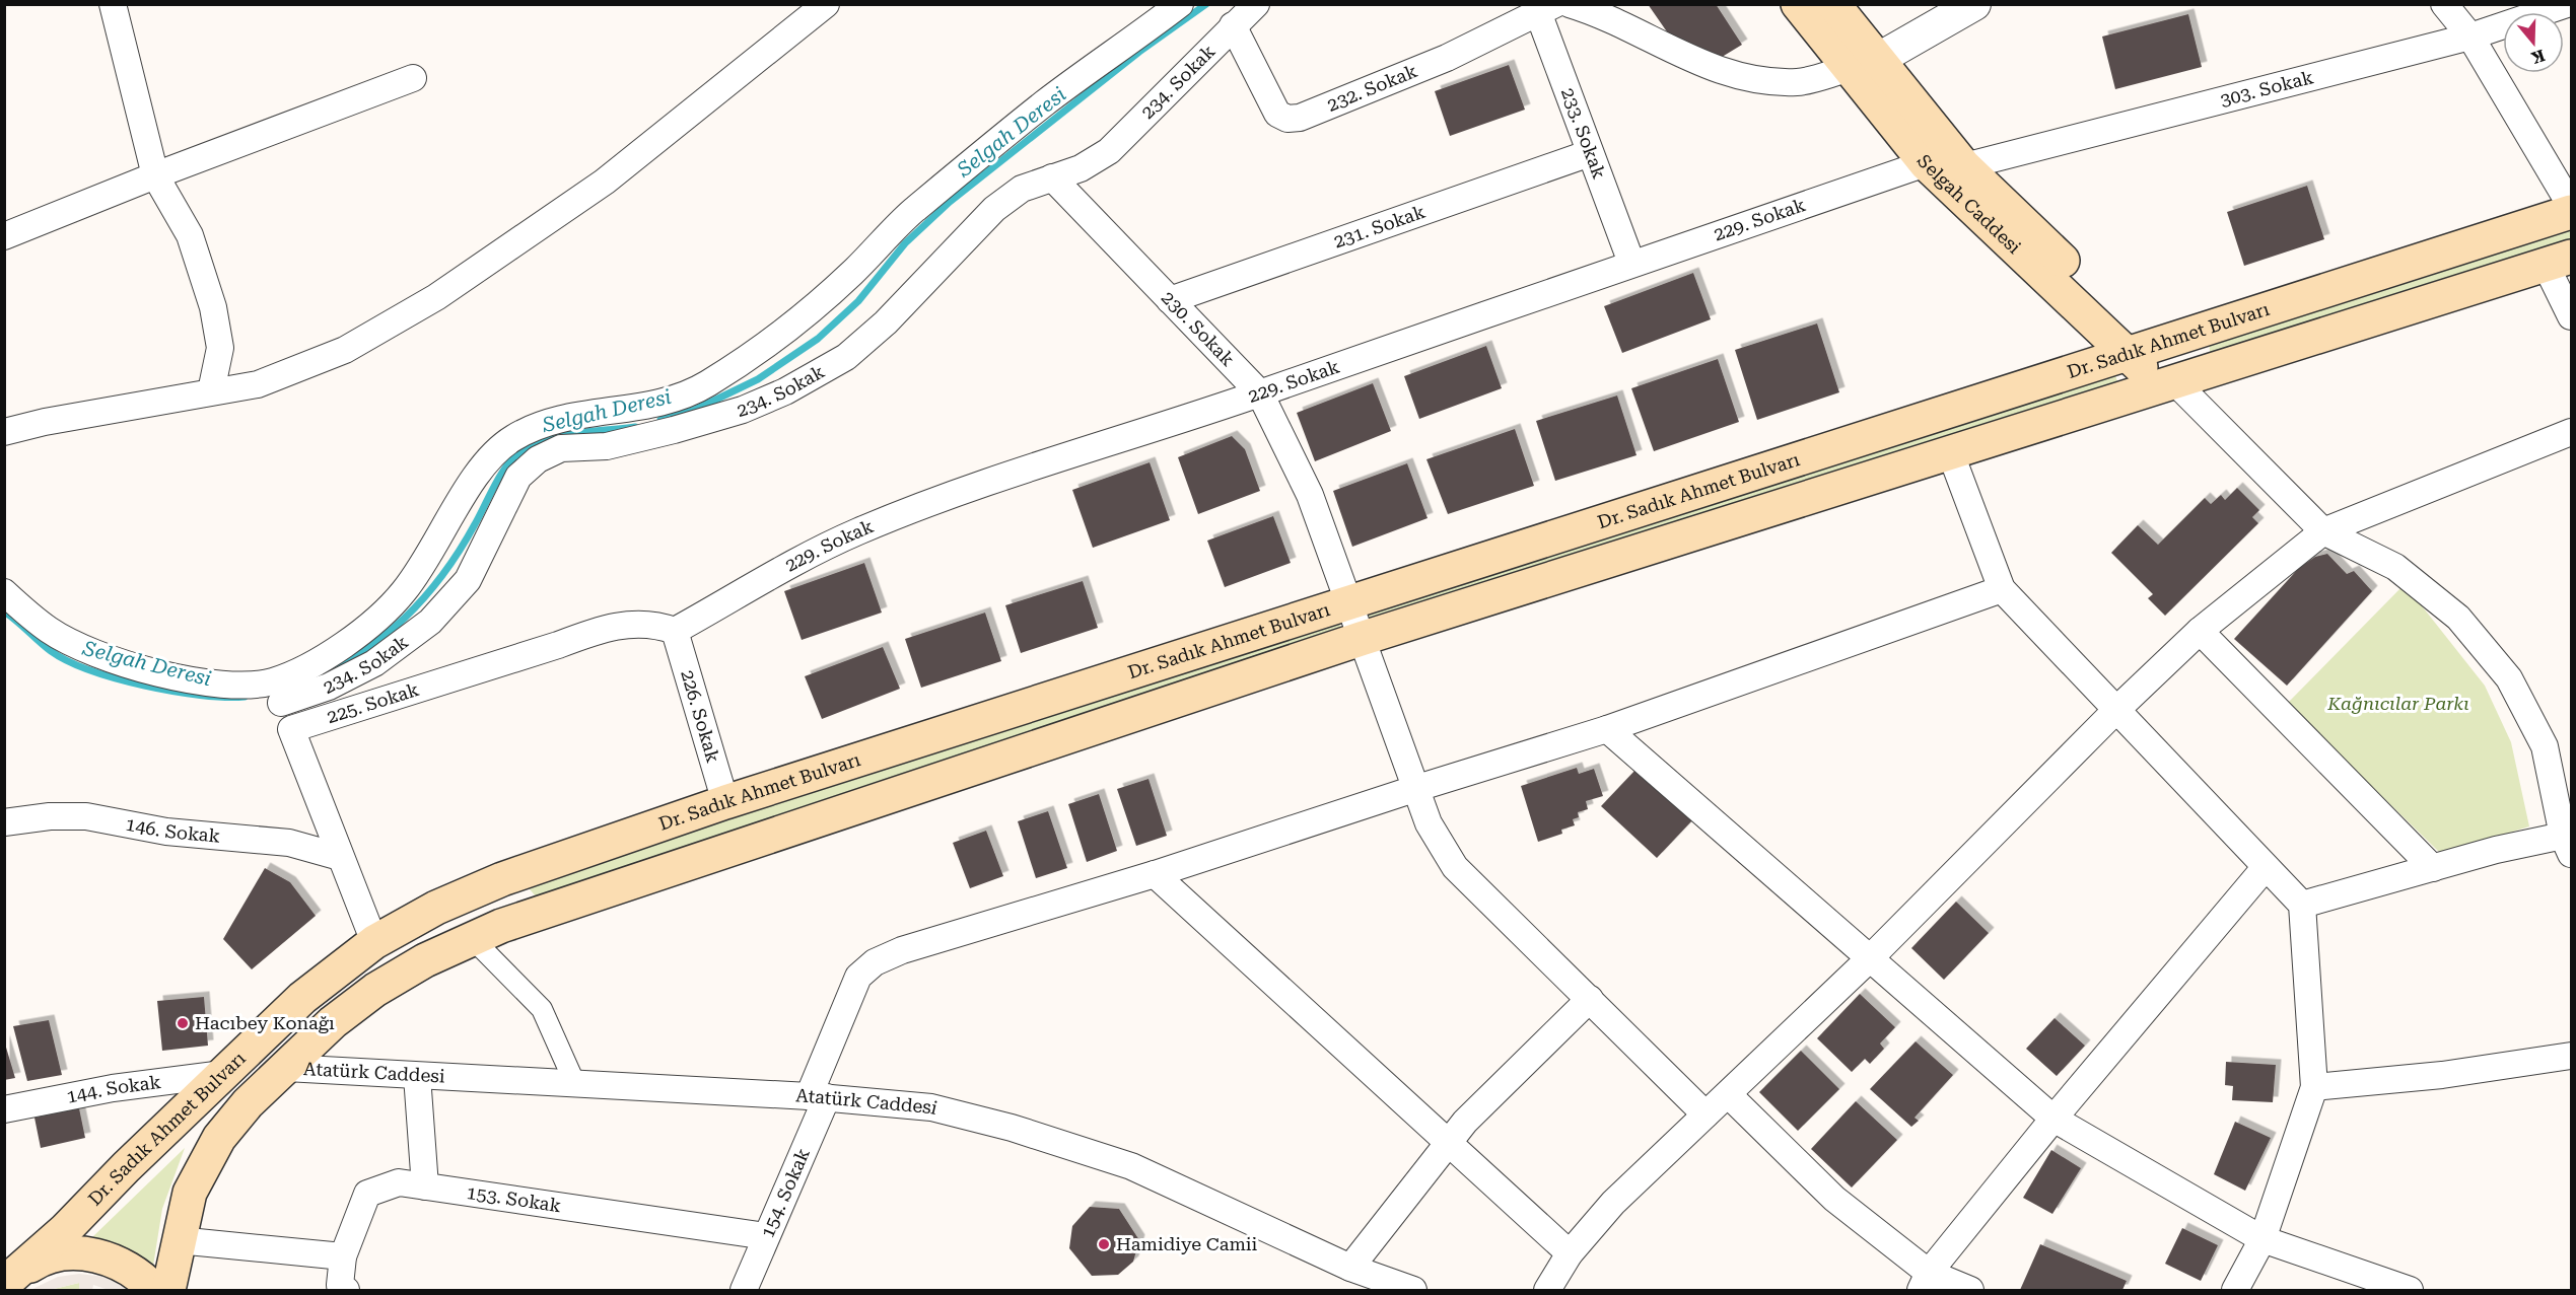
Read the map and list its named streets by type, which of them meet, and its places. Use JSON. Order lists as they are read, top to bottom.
{
  "streets": {
    "main road": ["Selgah Caddesi", "Dr. Sadık Ahmet Bulvarı"],
    "street": [
      "234. Sokak",
      "232. Sokak",
      "303. Sokak",
      "233. Sokak",
      "229. Sokak",
      "231. Sokak",
      "230. Sokak",
      "225. Sokak",
      "226. Sokak",
      "146. Sokak",
      "Atatürk Caddesi",
      "144. Sokak",
      "154. Sokak",
      "153. Sokak"
    ]
  },
  "crossings": [
    ["234. Sokak", "232. Sokak"],
    ["234. Sokak", "230. Sokak"],
    ["232. Sokak", "233. Sokak"],
    ["303. Sokak", "Selgah Caddesi"],
    ["233. Sokak", "229. Sokak"],
    ["233. Sokak", "231. Sokak"],
    ["Selgah Caddesi", "229. Sokak"],
    ["Selgah Caddesi", "Dr. Sadık Ahmet Bulvarı"],
    ["229. Sokak", "230. Sokak"],
    ["229. Sokak", "225. Sokak"],
    ["229. Sokak", "226. Sokak"],
    ["231. Sokak", "230. Sokak"],
    ["230. Sokak", "Dr. Sadık Ahmet Bulvarı"],
    ["230. Sokak", "154. Sokak"],
    ["Dr. Sadık Ahmet Bulvarı", "226. Sokak"],
    ["Dr. Sadık Ahmet Bulvarı", "Atatürk Caddesi"],
    ["Dr. Sadık Ahmet Bulvarı", "144. Sokak"],
    ["225. Sokak", "226. Sokak"],
    ["Atatürk Caddesi", "154. Sokak"],
    ["154. Sokak", "153. Sokak"]
  ],
  "water": ["Selgah Deresi"],
  "parks": ["Kağnıcılar Parkı"],
  "places": ["Hacıbey Konağı", "Hamidiye Camii"],
  "north": "bottom"
}
